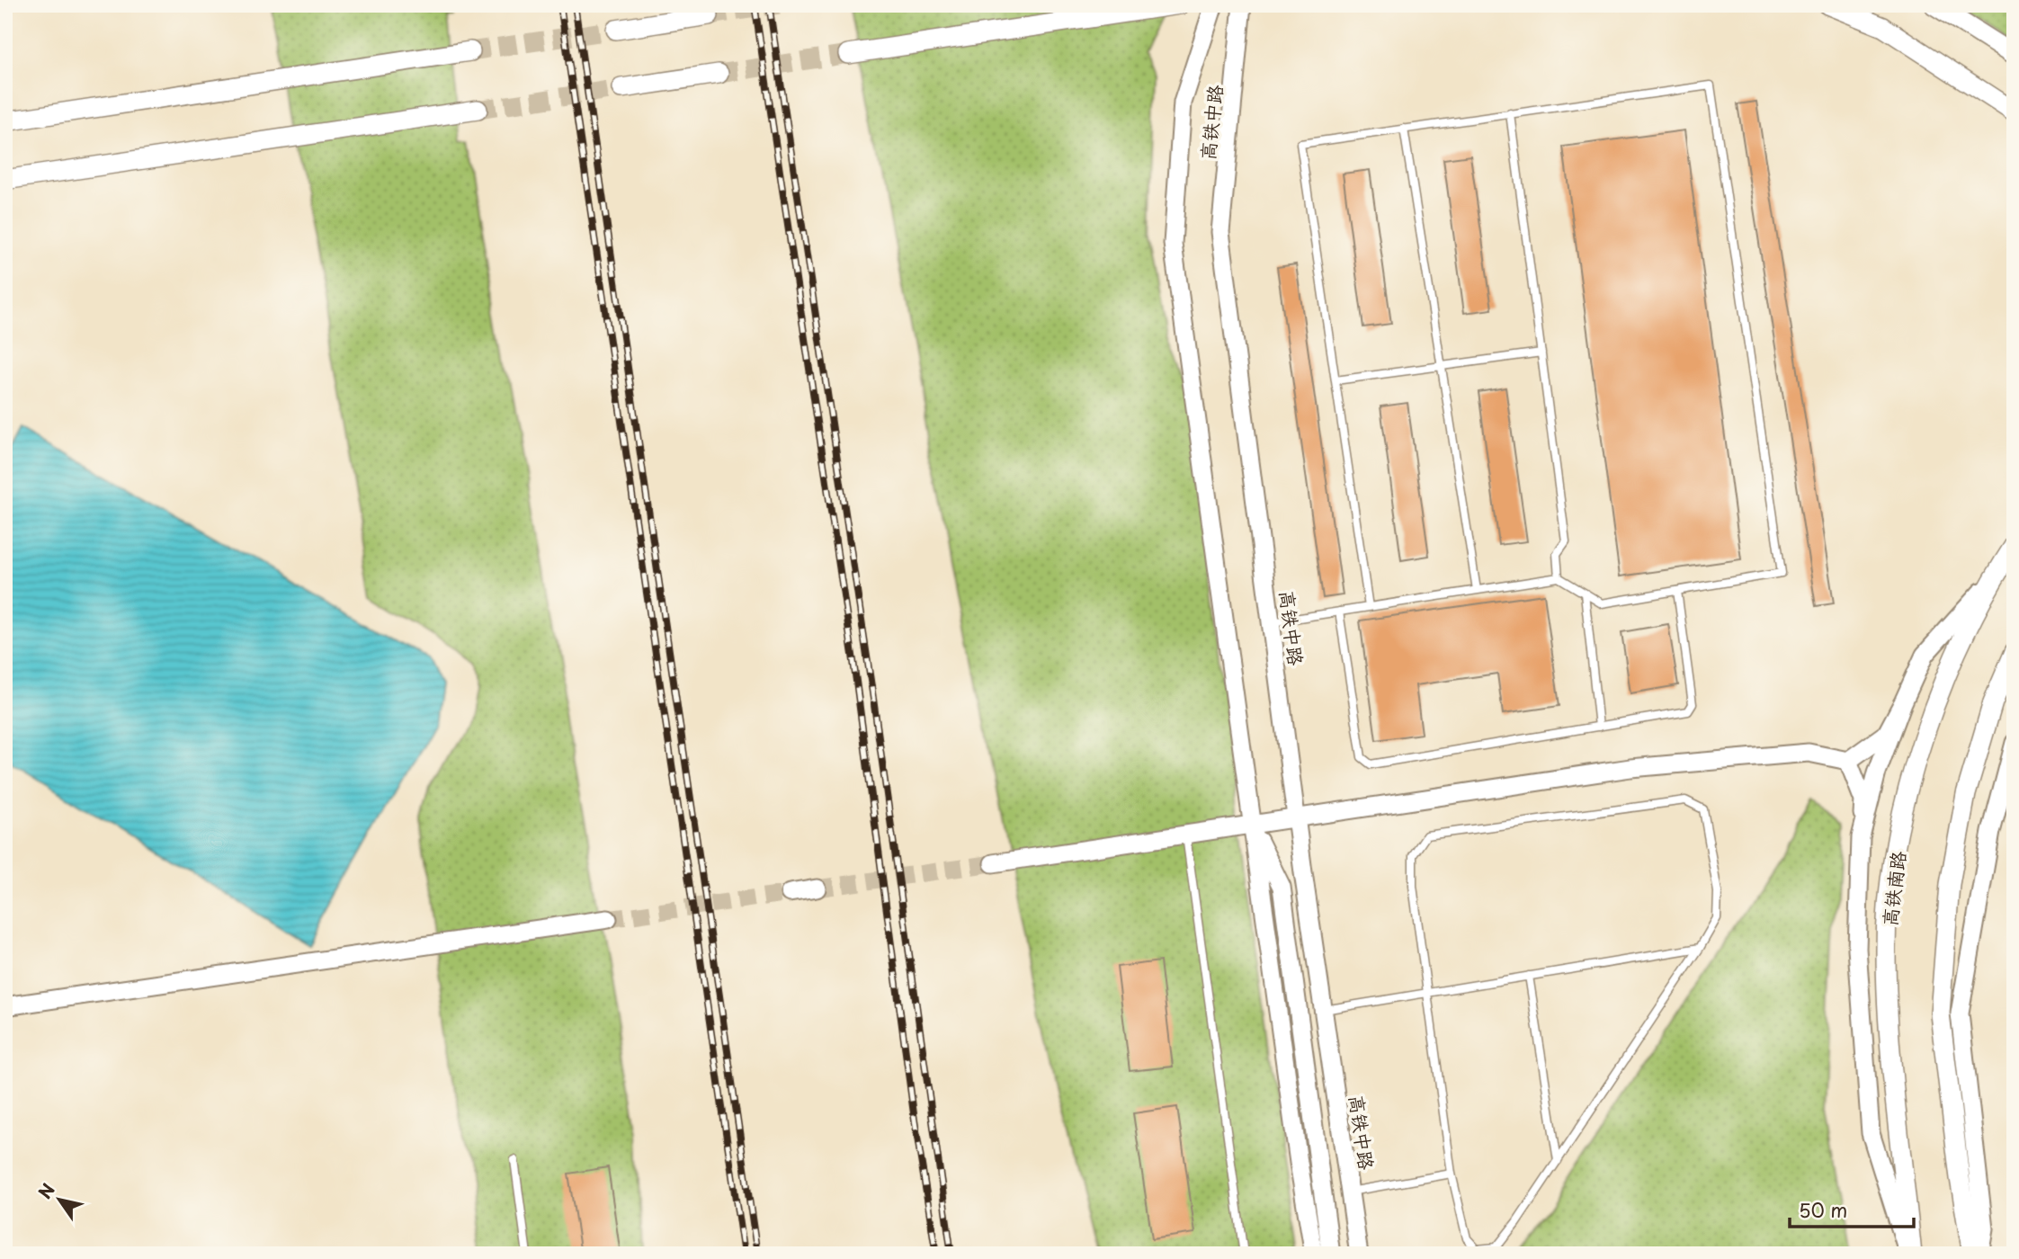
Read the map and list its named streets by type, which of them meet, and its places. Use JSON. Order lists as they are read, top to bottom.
{
  "streets": {
    "main road": ["高铁南路"],
    "street": ["高铁中路"]
  },
  "scale_bar": "50 m",
  "north": "top left"
}
